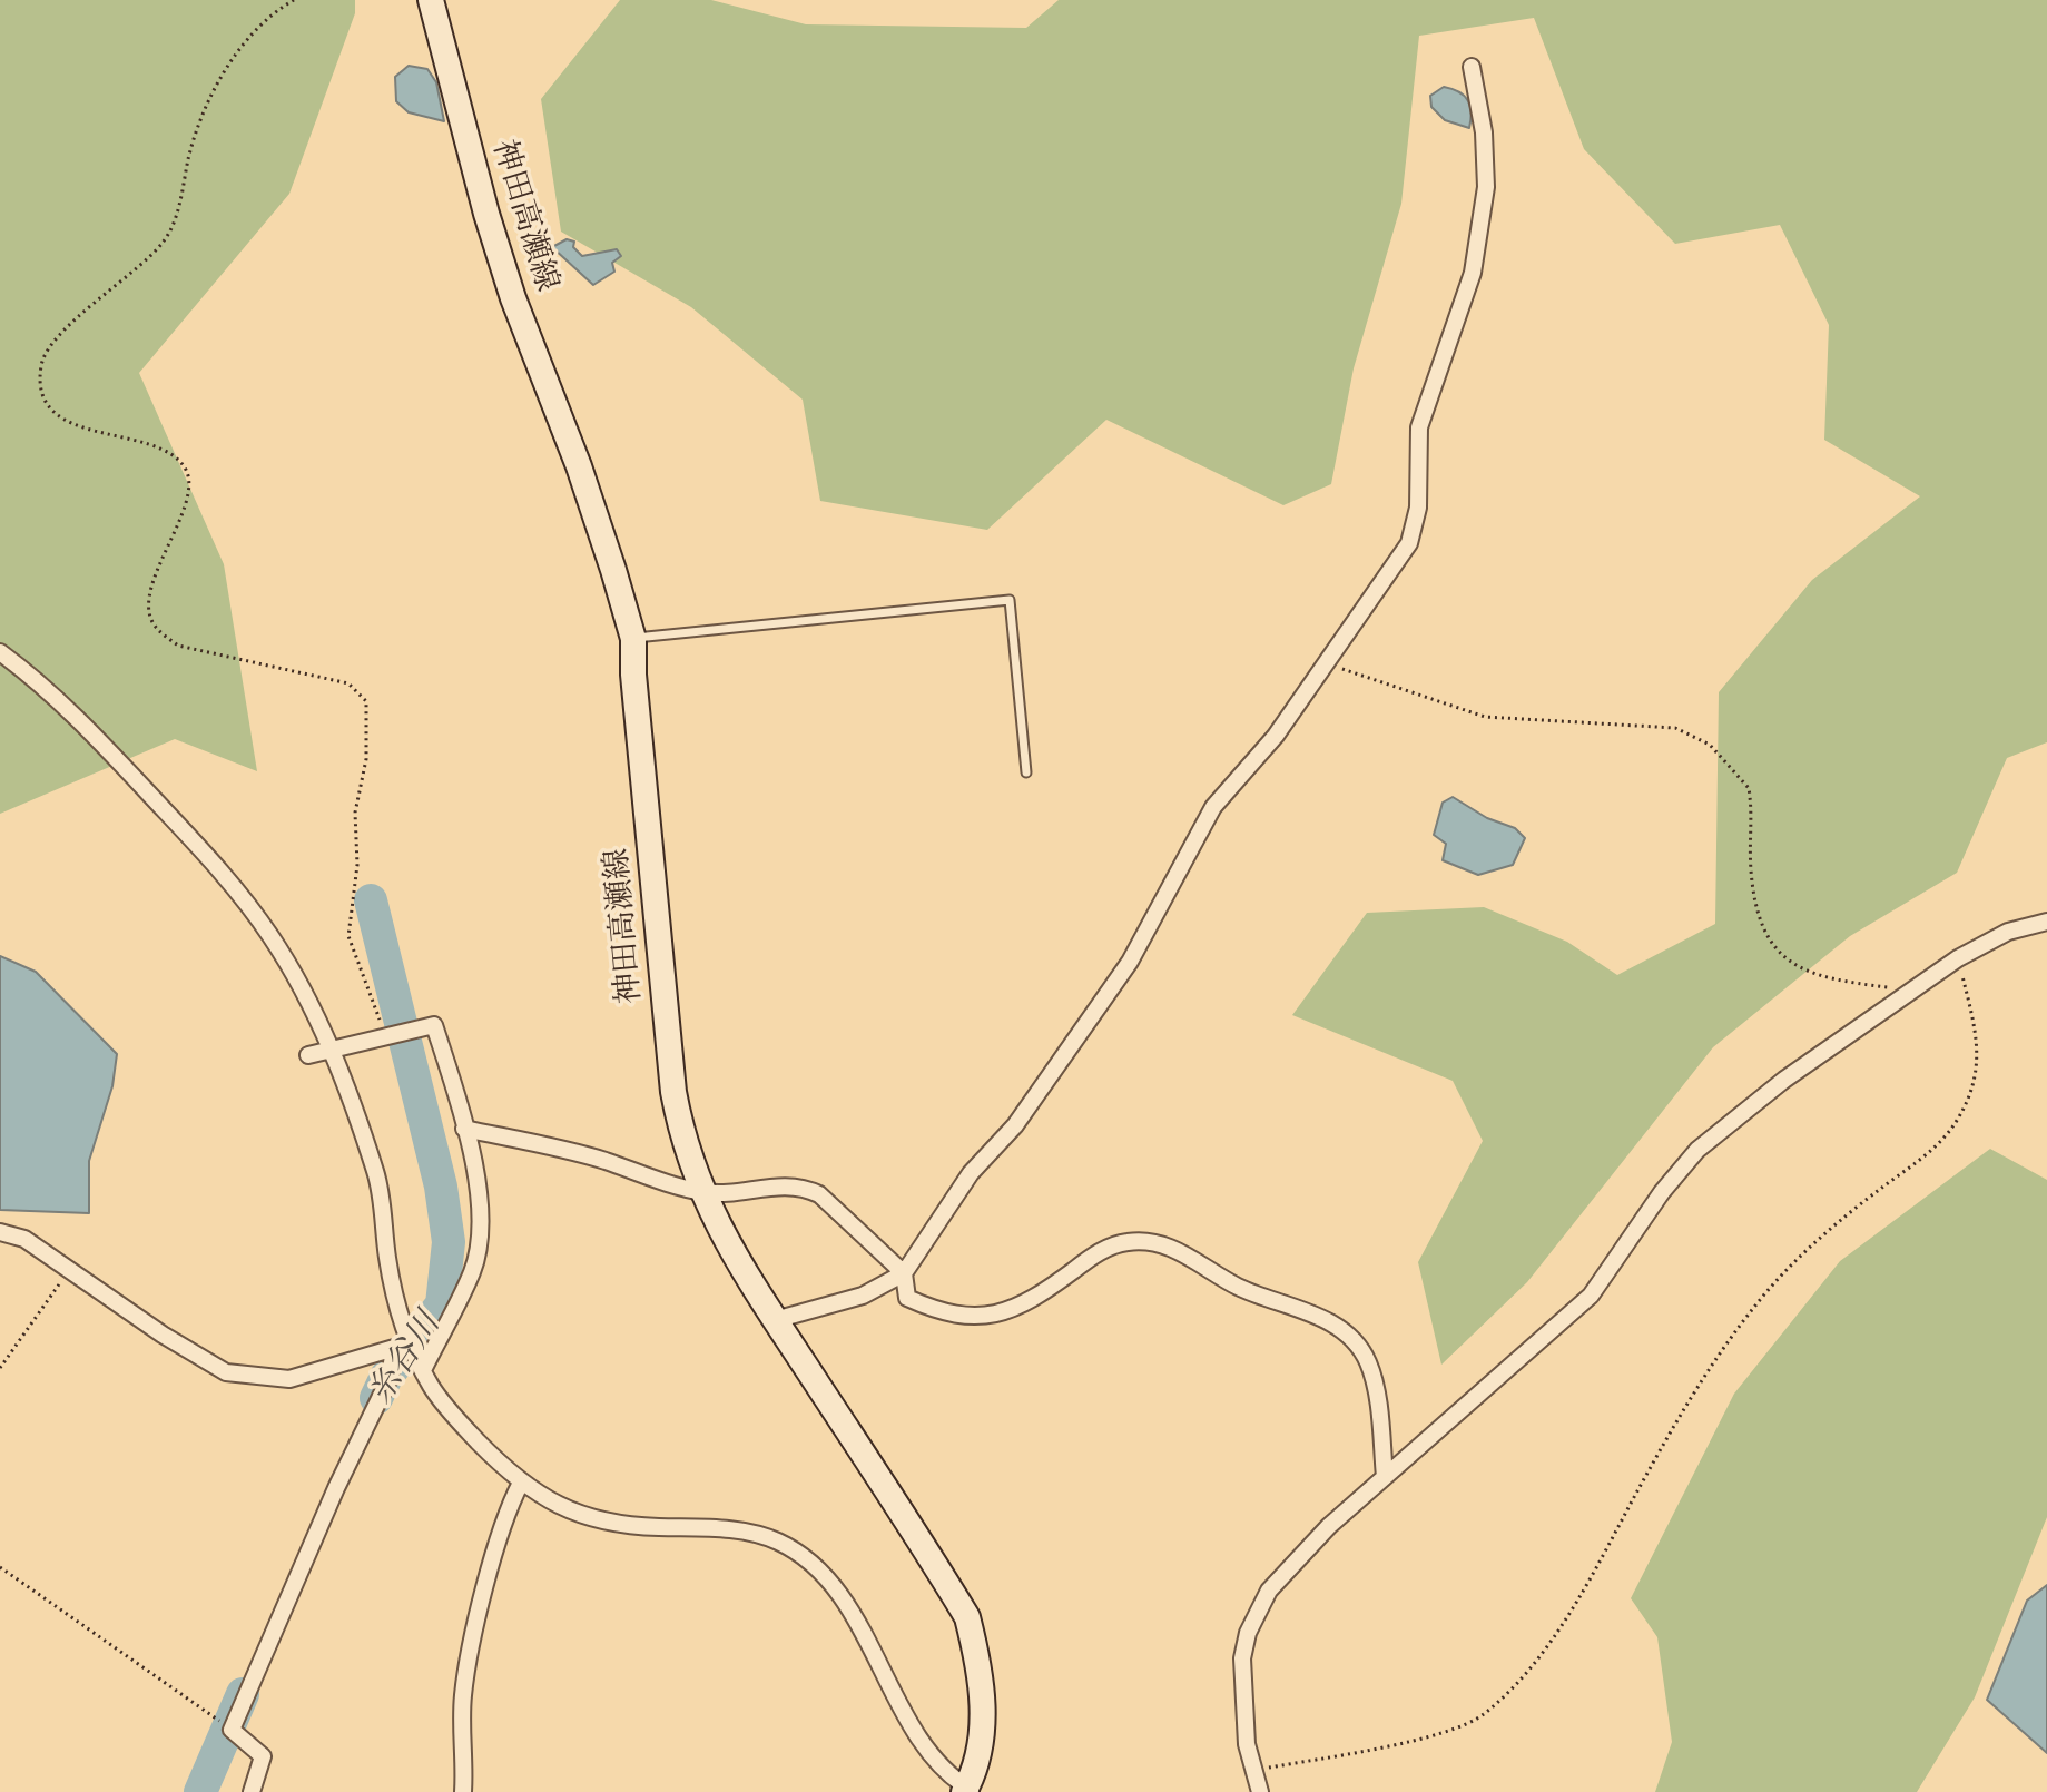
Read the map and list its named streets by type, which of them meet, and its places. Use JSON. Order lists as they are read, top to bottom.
{
  "streets": {
    "main road": ["神田高瀬線"]
  },
  "water": ["糸谷川"]
}
